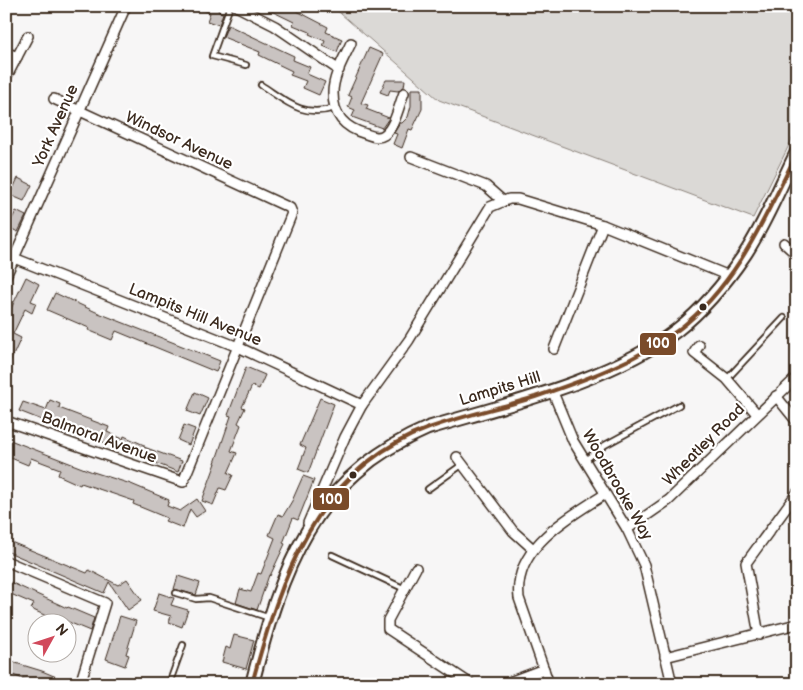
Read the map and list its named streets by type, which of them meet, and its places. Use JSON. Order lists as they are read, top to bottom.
{
  "streets": {
    "main road": ["Lampits Hill"],
    "street": [
      "York Avenue",
      "Windsor Avenue",
      "Lampits Hill Avenue",
      "Balmoral Avenue",
      "Wheatley Road",
      "Woodbrooke Way"
    ]
  },
  "crossings": [
    ["York Avenue", "Windsor Avenue"],
    ["York Avenue", "Lampits Hill Avenue"],
    ["Windsor Avenue", "Lampits Hill Avenue"],
    ["Windsor Avenue", "Balmoral Avenue"],
    ["Lampits Hill Avenue", "Balmoral Avenue"],
    ["Lampits Hill", "Woodbrooke Way"],
    ["Wheatley Road", "Woodbrooke Way"]
  ],
  "lines": ["transit line 100"],
  "north": "top right"
}
